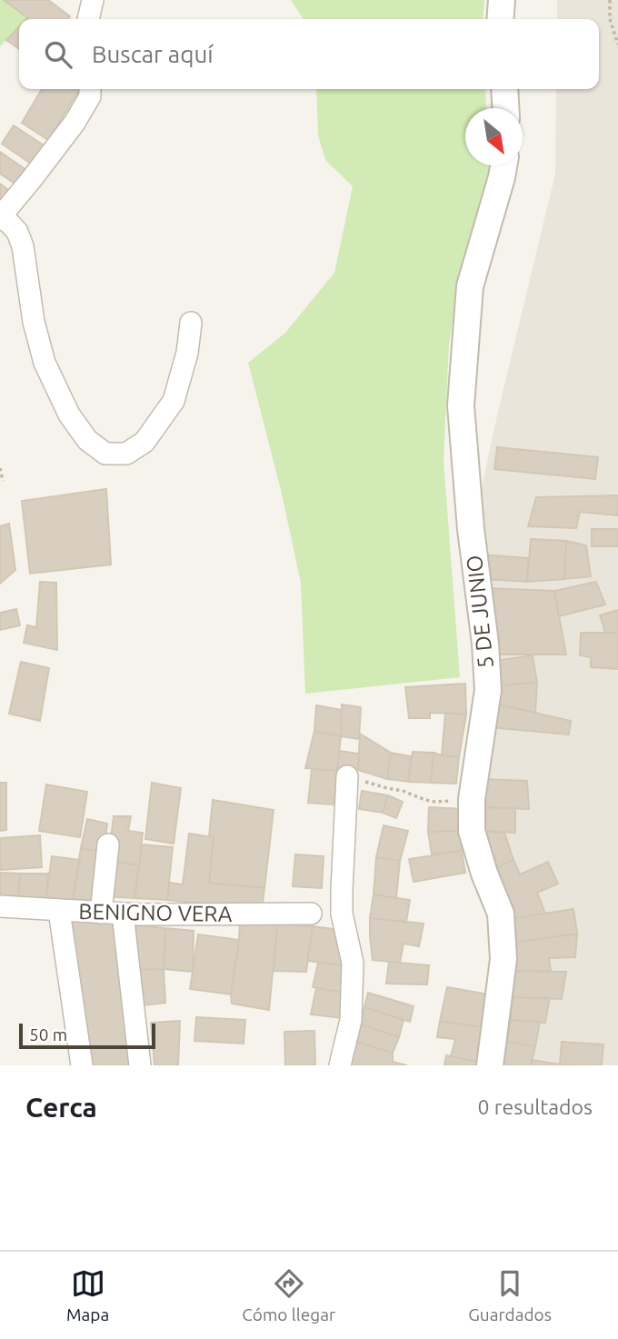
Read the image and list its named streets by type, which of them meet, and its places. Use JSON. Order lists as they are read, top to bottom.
{
  "streets": {
    "street": ["5 DE JUNIO", "BENIGNO VERA"]
  },
  "scale_bar": "50 m",
  "north": "bottom right",
  "page": {
    "search": "Buscar aquí",
    "scale": "50 m",
    "heading": ["Cerca", "0 resultados"],
    "nav": ["Mapa", "Cómo llegar", "Guardados"]
  }
}
